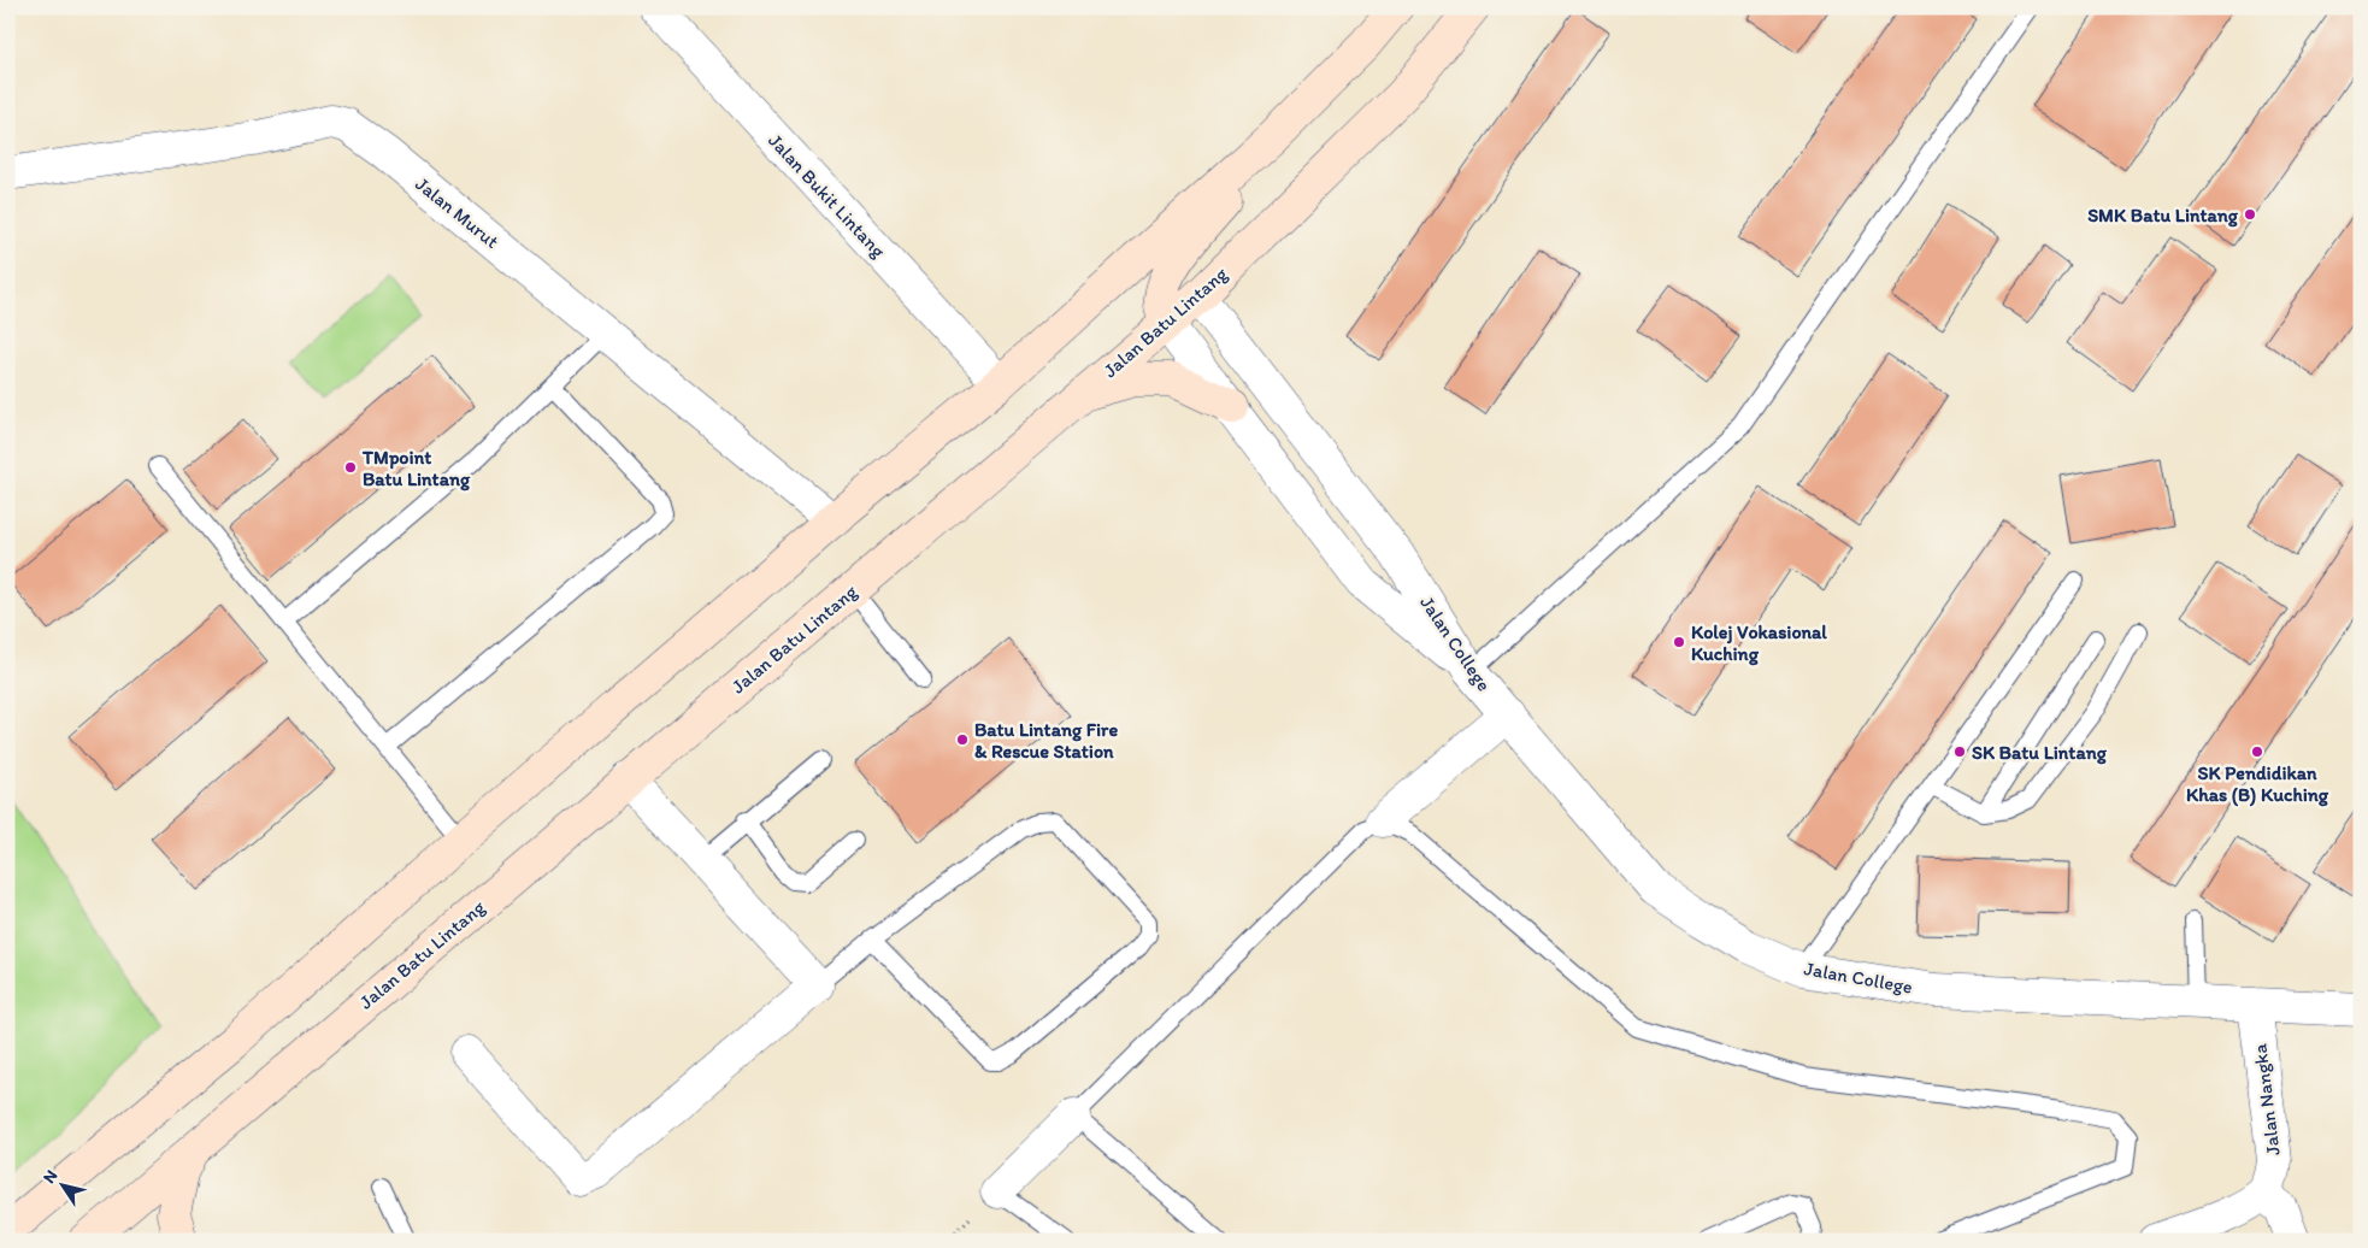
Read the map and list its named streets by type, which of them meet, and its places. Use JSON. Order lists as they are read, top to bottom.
{
  "streets": {
    "main road": ["Jalan Batu Lintang"],
    "street": [
      "Jalan Bukit Lintang",
      "Jalan Murut",
      "Jalan College",
      "Jalan Nangka"
    ]
  },
  "crossings": [
    ["Jalan Batu Lintang", "Jalan College"],
    ["Jalan College", "Jalan Nangka"]
  ],
  "places": [
    "SMK Batu Lintang",
    "TMpoint Batu Lintang",
    "Kolej Vokasional Kuching",
    "Batu Lintang Fire & Rescue Station",
    "SK Batu Lintang",
    "SK Pendidikan Khas (B) Kuching"
  ],
  "north": "top left"
}
